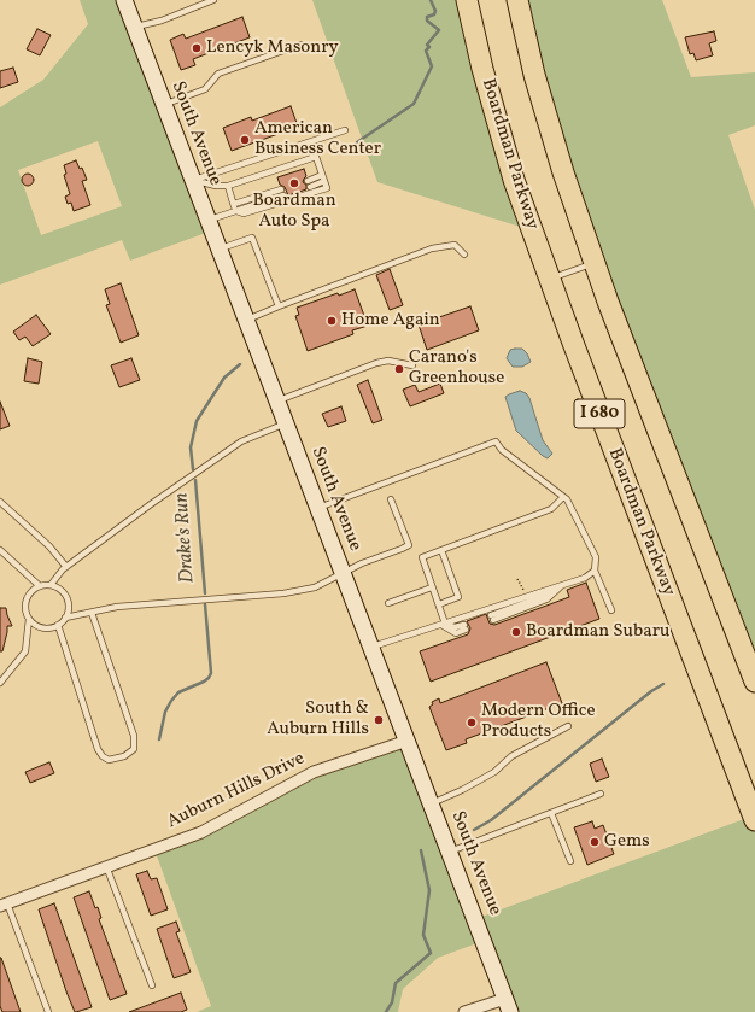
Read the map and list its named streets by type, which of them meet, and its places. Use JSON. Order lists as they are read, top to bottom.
{
  "streets": {
    "highway": ["Boardman Parkway", "I 680"],
    "main road": ["South Avenue"],
    "street": ["Auburn Hills Drive"]
  },
  "crossings": [
    ["South Avenue", "Auburn Hills Drive"]
  ],
  "water": ["Drake's Run"],
  "places": [
    "Lencyk Masonry",
    "American Business Center",
    "Boardman Auto Spa",
    "Home Again",
    "Carano's Greenhouse",
    "Boardman Subaru",
    "South & Auburn Hills",
    "Modern Office Products",
    "Gems"
  ]
}
